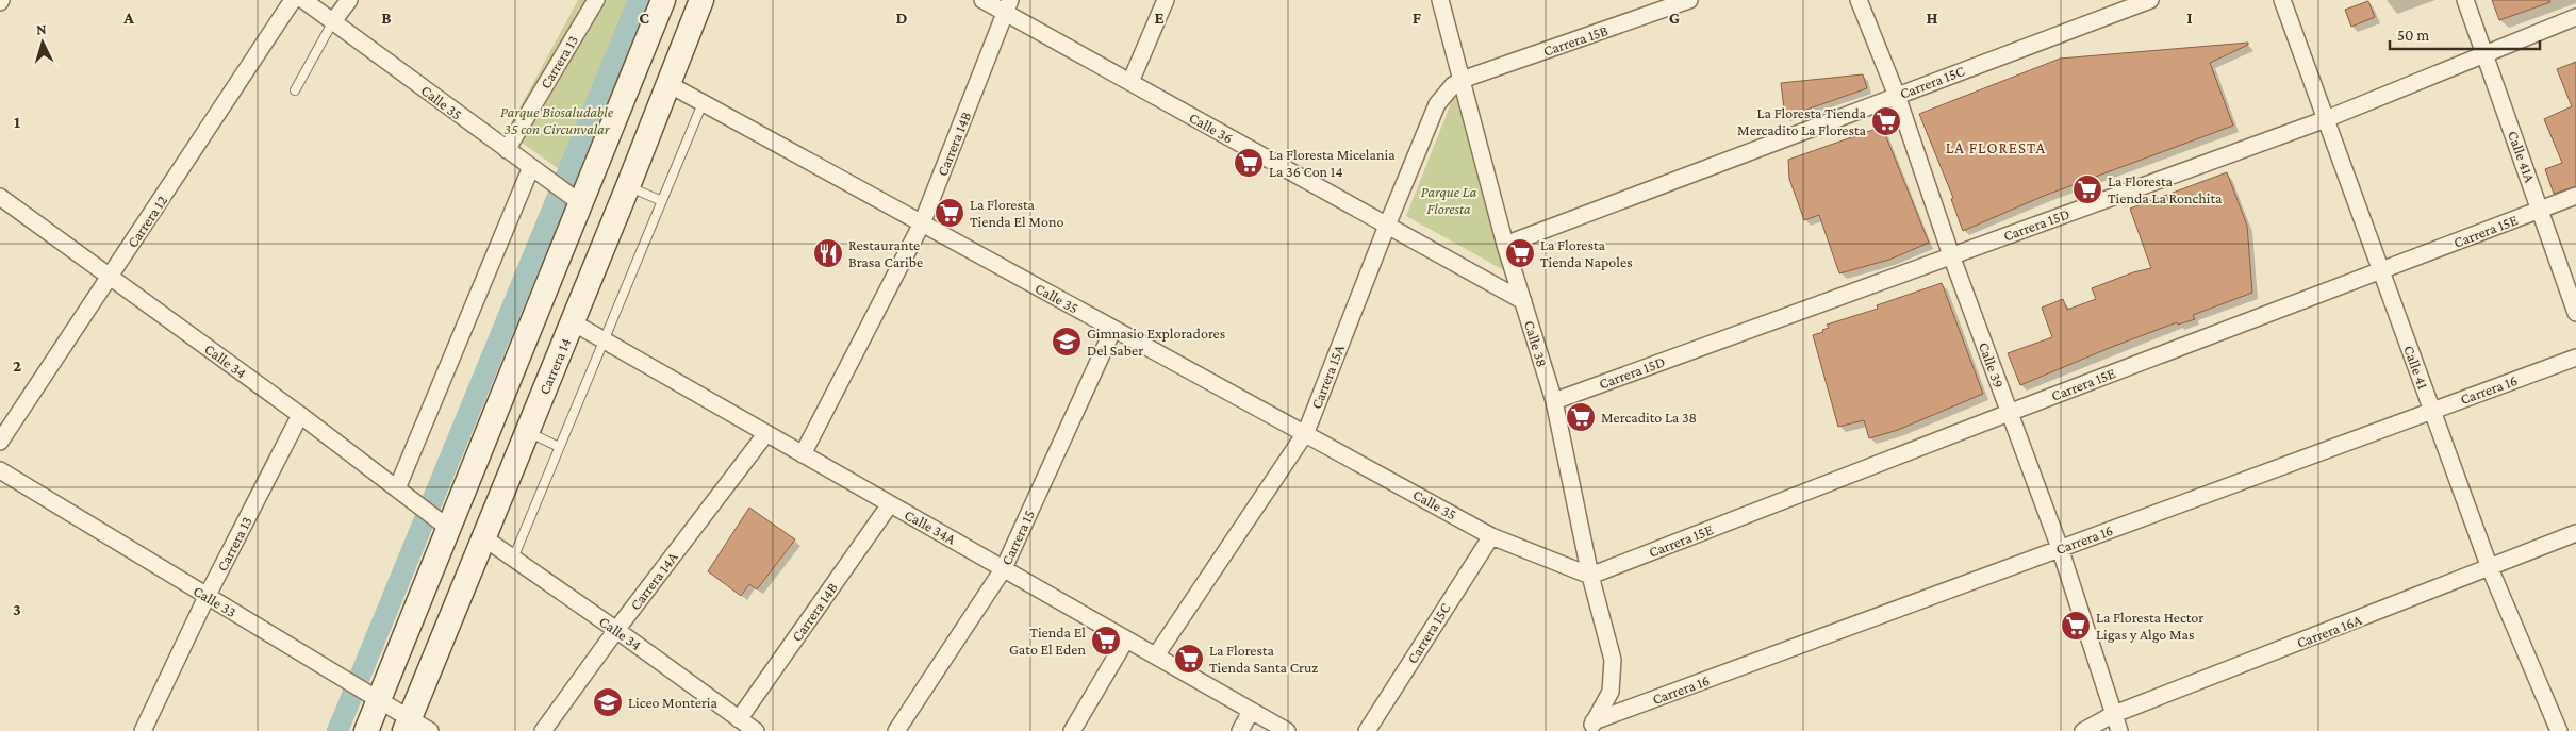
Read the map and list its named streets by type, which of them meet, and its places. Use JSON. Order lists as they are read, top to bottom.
{
  "streets": {
    "main road": ["Carrera 14"],
    "street": [
      "Carrera 15B",
      "Carrera 13",
      "Carrera 15C",
      "Calle 35",
      "Calle 36",
      "Carrera 14B",
      "Calle 41A",
      "Carrera 12",
      "Carrera 15D",
      "Carrera 15E",
      "Calle 38",
      "Calle 34",
      "Calle 39",
      "Calle 41",
      "Carrera 15A",
      "Carrera 16",
      "Calle 34A",
      "Carrera 15",
      "Carrera 14A",
      "Calle 33",
      "Carrera 16A"
    ]
  },
  "crossings": [
    ["Carrera 15B", "Calle 38"],
    ["Carrera 15B", "Carrera 15A"],
    ["Carrera 13", "Calle 35"],
    ["Carrera 13", "Calle 34"],
    ["Carrera 13", "Calle 33"],
    ["Carrera 15C", "Calle 35"],
    ["Carrera 15C", "Calle 38"],
    ["Carrera 15C", "Calle 39"],
    ["Calle 35", "Carrera 14B"],
    ["Calle 35", "Carrera 15E"],
    ["Calle 35", "Calle 38"],
    ["Calle 35", "Carrera 14"],
    ["Calle 35", "Carrera 15A"],
    ["Calle 35", "Carrera 15"],
    ["Calle 36", "Carrera 14B"],
    ["Calle 36", "Calle 38"],
    ["Calle 36", "Carrera 15A"],
    ["Carrera 14B", "Calle 34"],
    ["Carrera 14B", "Calle 34A"],
    ["Calle 41A", "Carrera 15D"],
    ["Calle 41A", "Carrera 15E"],
    ["Carrera 12", "Calle 34"],
    ["Carrera 15D", "Calle 38"],
    ["Carrera 15D", "Calle 39"],
    ["Carrera 15D", "Calle 41"],
    ["Carrera 15E", "Calle 38"],
    ["Carrera 15E", "Calle 39"],
    ["Carrera 15E", "Calle 41"],
    ["Calle 38", "Carrera 15A"],
    ["Calle 38", "Carrera 16"],
    ["Calle 34", "Carrera 14"],
    ["Calle 34", "Carrera 14A"],
    ["Calle 39", "Carrera 16"],
    ["Calle 39", "Carrera 16A"],
    ["Carrera 14", "Calle 34A"],
    ["Carrera 14", "Calle 33"],
    ["Calle 41", "Carrera 16"],
    ["Calle 41", "Carrera 16A"],
    ["Carrera 15A", "Calle 34A"],
    ["Calle 34A", "Carrera 15"],
    ["Calle 34A", "Carrera 14A"]
  ],
  "districts": ["LA FLORESTA"],
  "parks": ["Parque Biosaludable 35 con Circunvalar", "Parque La Floresta"],
  "places": {
    "supermarket": [
      "La Floresta Tienda Mercadito La Floresta",
      "La Floresta Micelania La 36 Con 14",
      "La Floresta Tienda La Ronchita",
      "La Floresta Tienda El Mono",
      "La Floresta Tienda Napoles",
      "Mercadito La 38",
      "La Floresta Hector Ligas y Algo Mas",
      "Tienda El Gato El Eden",
      "La Floresta Tienda Santa Cruz"
    ],
    "restaurant": ["Restaurante Brasa Caribe"],
    "school or university": ["Gimnasio Exploradores Del Saber", "Liceo Monteria"]
  },
  "scale_bar": "50 m",
  "north": "top",
  "grid": {
    "columns": [
      "A",
      "B",
      "C",
      "D",
      "E",
      "F",
      "G",
      "H",
      "I"
    ],
    "rows": ["1", "2", "3"]
  }
}
